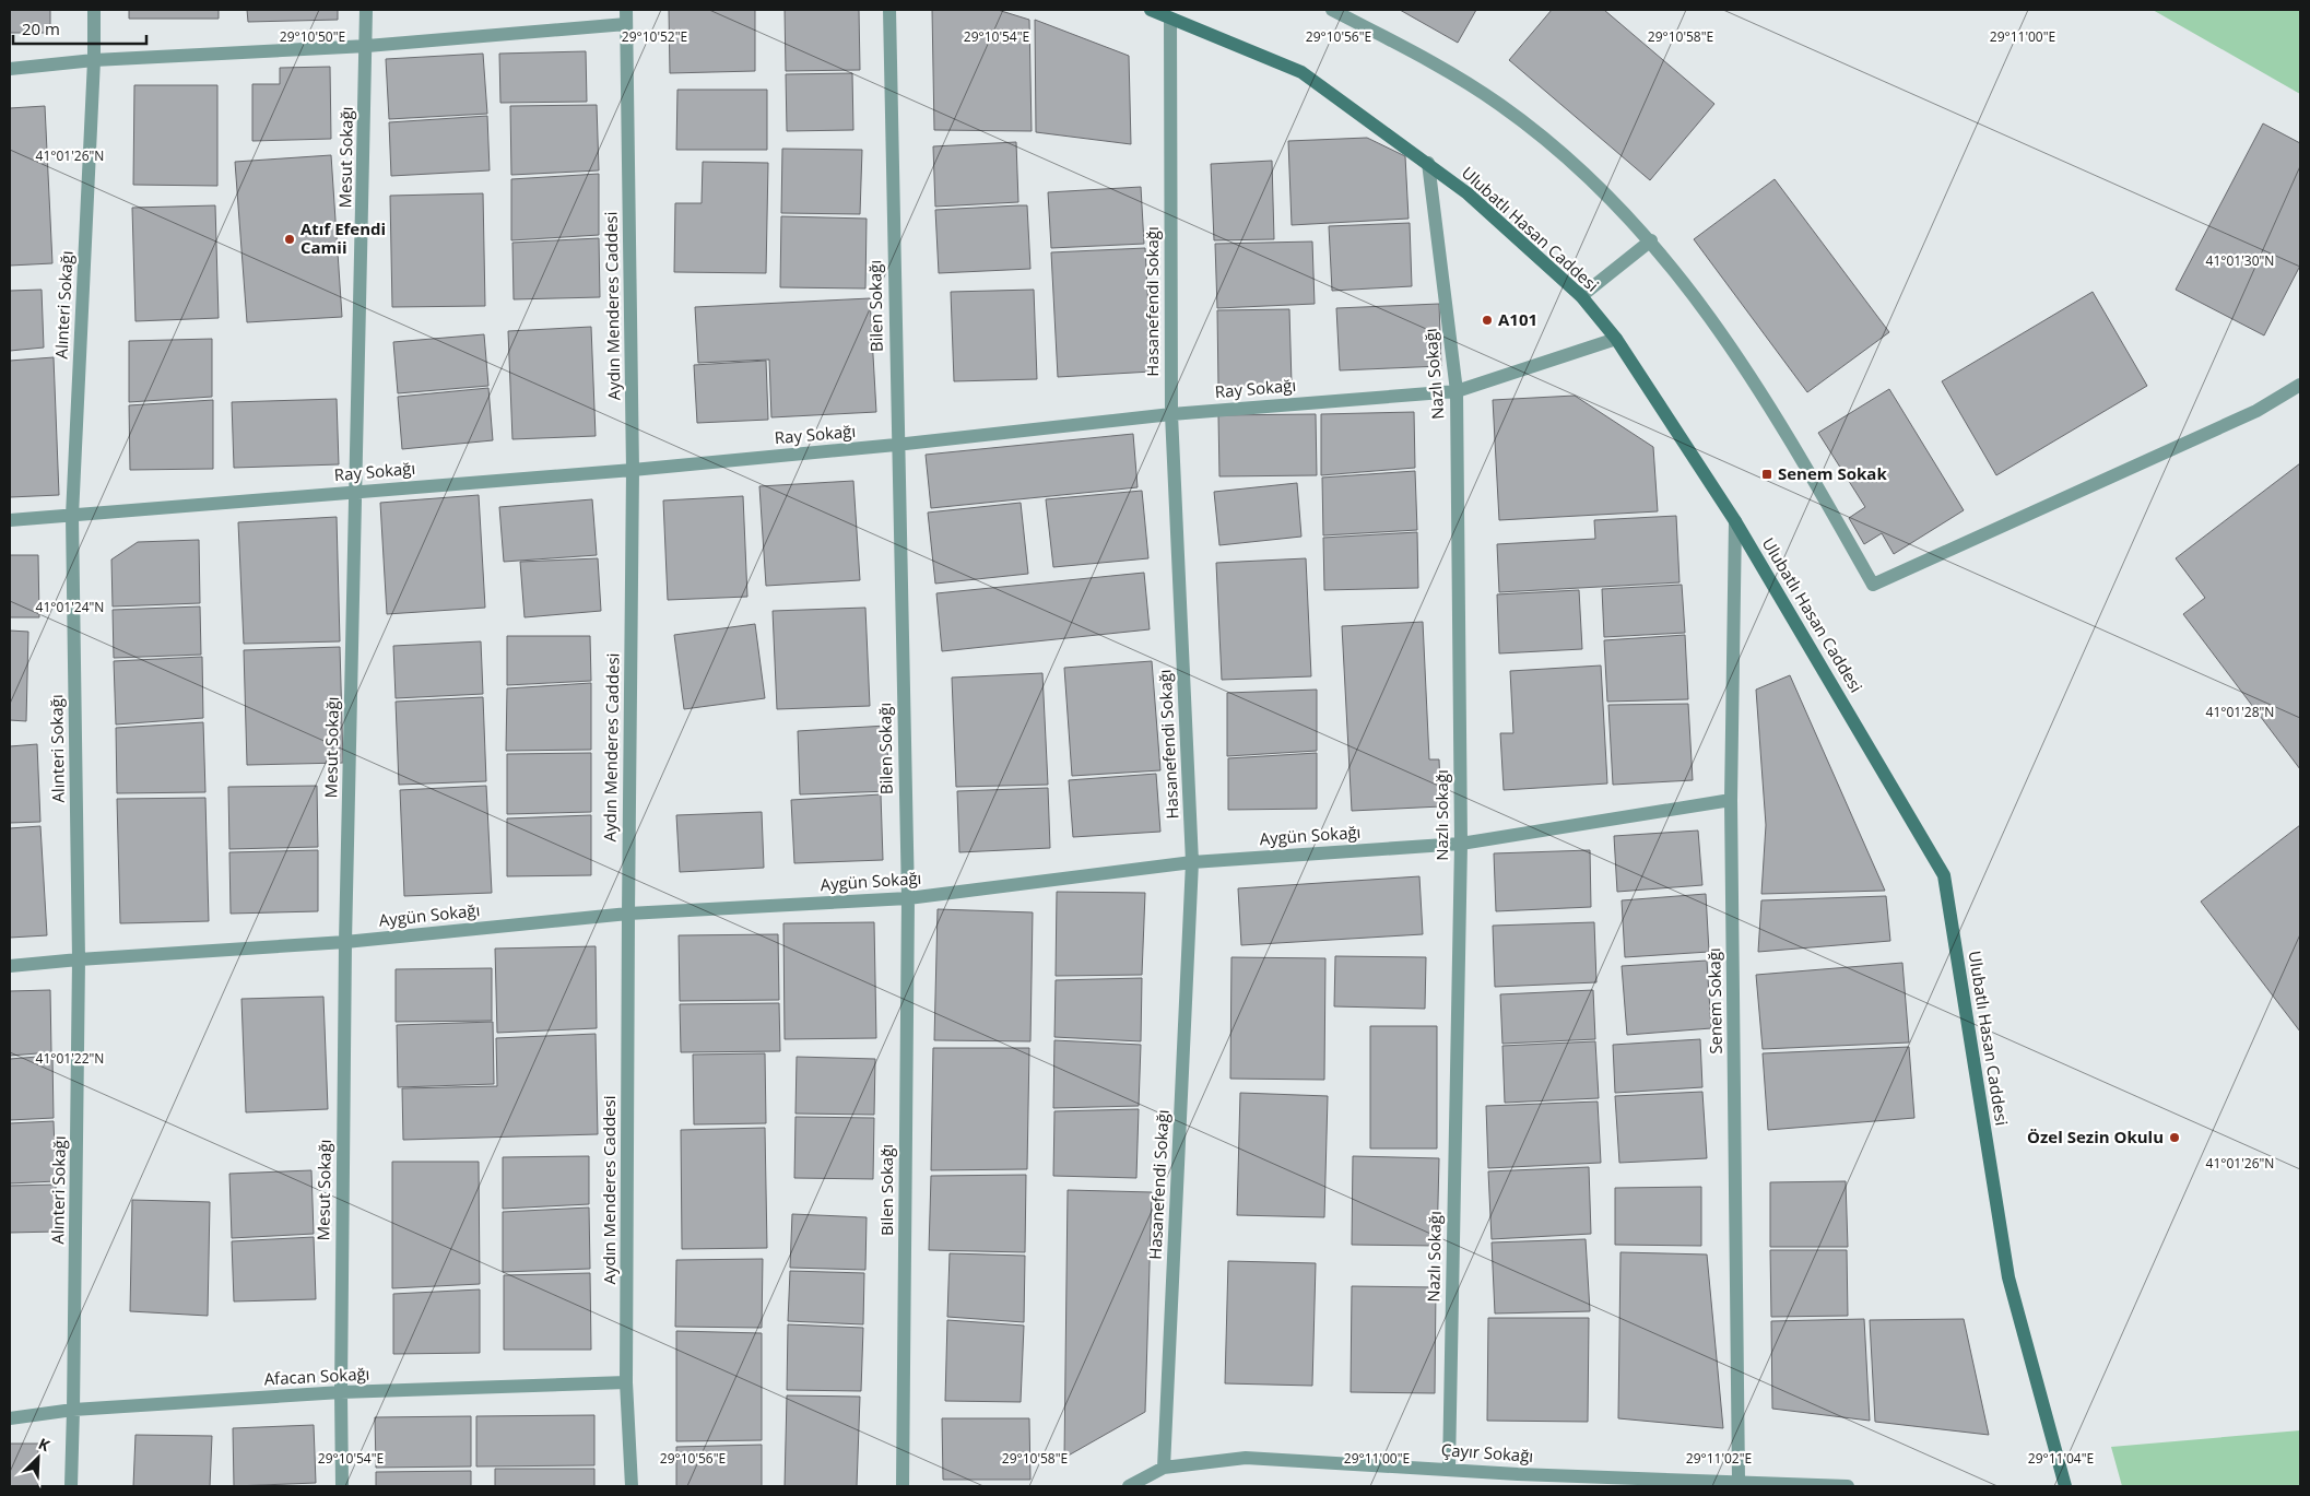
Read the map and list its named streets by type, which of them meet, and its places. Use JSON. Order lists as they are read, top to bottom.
{
  "streets": {
    "street": [
      "Mesut Sokağı",
      "Ulubatlı Hasan Caddesi",
      "Hasanefendi Sokağı",
      "Alınteri Sokağı",
      "Aydın Menderes Caddesi",
      "Bilen Sokağı",
      "Nazlı Sokağı",
      "Ray Sokağı",
      "Aygün Sokağı",
      "Senem Sokağı",
      "Afacan Sokağı",
      "Çayır Sokağı"
    ]
  },
  "crossings": [
    ["Mesut Sokağı", "Ray Sokağı"],
    ["Mesut Sokağı", "Aygün Sokağı"],
    ["Mesut Sokağı", "Afacan Sokağı"],
    ["Ulubatlı Hasan Caddesi", "Hasanefendi Sokağı"],
    ["Ulubatlı Hasan Caddesi", "Nazlı Sokağı"],
    ["Ulubatlı Hasan Caddesi", "Ray Sokağı"],
    ["Ulubatlı Hasan Caddesi", "Senem Sokağı"],
    ["Hasanefendi Sokağı", "Ray Sokağı"],
    ["Hasanefendi Sokağı", "Aygün Sokağı"],
    ["Hasanefendi Sokağı", "Çayır Sokağı"],
    ["Alınteri Sokağı", "Ray Sokağı"],
    ["Alınteri Sokağı", "Aygün Sokağı"],
    ["Alınteri Sokağı", "Afacan Sokağı"],
    ["Aydın Menderes Caddesi", "Ray Sokağı"],
    ["Aydın Menderes Caddesi", "Aygün Sokağı"],
    ["Aydın Menderes Caddesi", "Afacan Sokağı"],
    ["Bilen Sokağı", "Ray Sokağı"],
    ["Bilen Sokağı", "Aygün Sokağı"],
    ["Nazlı Sokağı", "Ray Sokağı"],
    ["Nazlı Sokağı", "Aygün Sokağı"],
    ["Nazlı Sokağı", "Çayır Sokağı"],
    ["Aygün Sokağı", "Senem Sokağı"],
    ["Senem Sokağı", "Çayır Sokağı"]
  ],
  "places": {
    "other": ["Atıf Efendi Camii", "A101", "Özel Sezin Okulu"],
    "transit": ["Senem Sokak"]
  },
  "scale_bar": "20 m",
  "north": "top right",
  "coordinates": [
    "29°10'52\"E",
    "29°10'50\"E",
    "29°10'54\"E",
    "29°10'56\"E",
    "29°10'58\"E",
    "29°11'00\"E",
    "41°01'26\"N",
    "41°01'30\"N",
    "41°01'24\"N",
    "41°01'28\"N",
    "41°01'22\"N",
    "29°11'02\"E",
    "29°11'04\"E"
  ]
}
